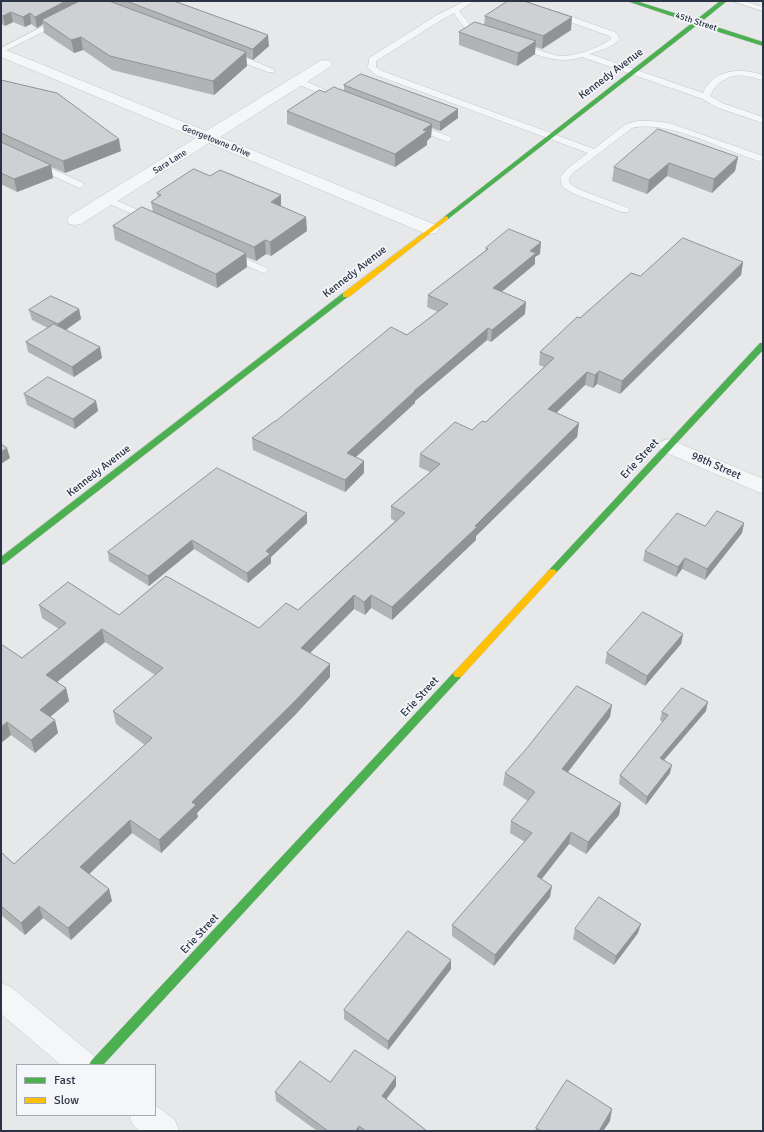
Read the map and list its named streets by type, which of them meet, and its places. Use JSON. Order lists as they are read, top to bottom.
{
  "streets": {
    "street": [
      "45th Street",
      "Kennedy Avenue",
      "Georgetowne Drive",
      "Sara Lane",
      "Erie Street",
      "98th Street"
    ]
  },
  "crossings": [
    ["45th Street", "Kennedy Avenue"],
    ["Kennedy Avenue", "Georgetowne Drive"],
    ["Georgetowne Drive", "Sara Lane"],
    ["Erie Street", "98th Street"]
  ],
  "legend": ["Fast", "Slow"]
}
